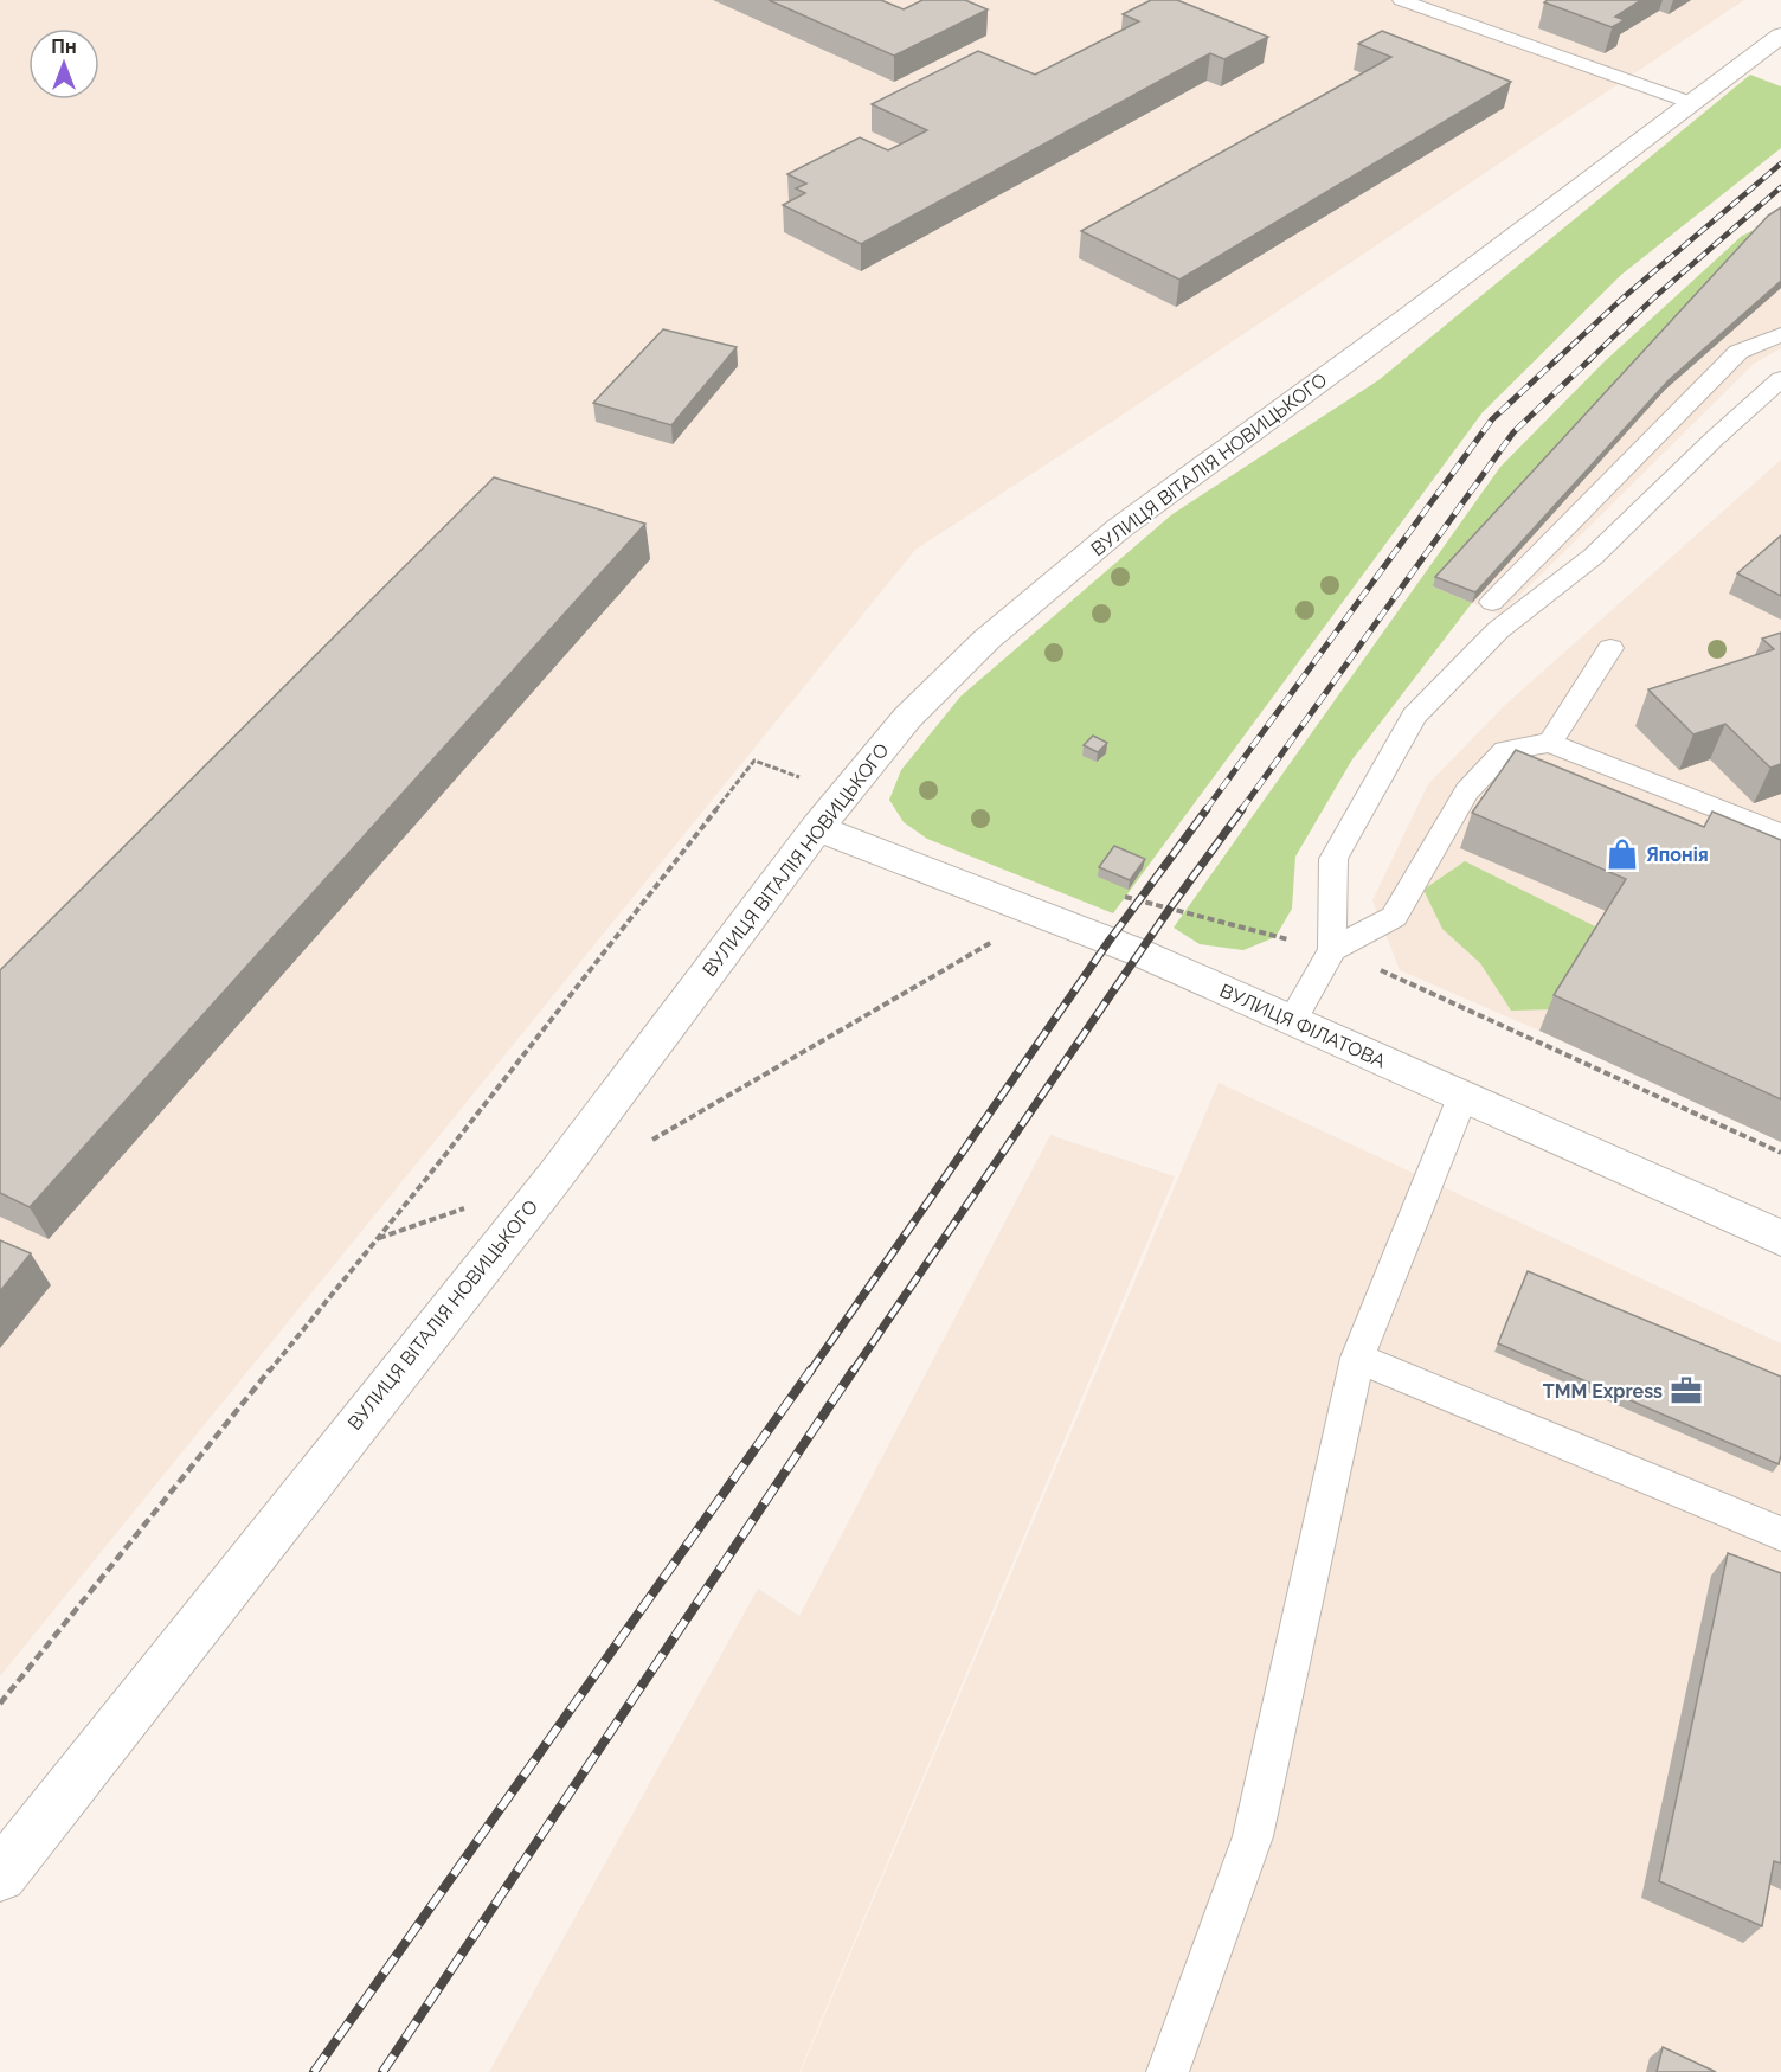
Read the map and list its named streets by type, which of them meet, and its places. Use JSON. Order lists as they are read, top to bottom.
{
  "streets": {
    "street": ["ВУЛИЦЯ ВІТАЛІЯ НОВИЦЬКОГО", "ВУЛИЦЯ ФІЛАТОВА"]
  },
  "crossings": [
    ["ВУЛИЦЯ ВІТАЛІЯ НОВИЦЬКОГО", "ВУЛИЦЯ ФІЛАТОВА"]
  ],
  "places": {
    "shop": ["Японія"],
    "office": ["TMM Express"]
  },
  "north": "top"
}
